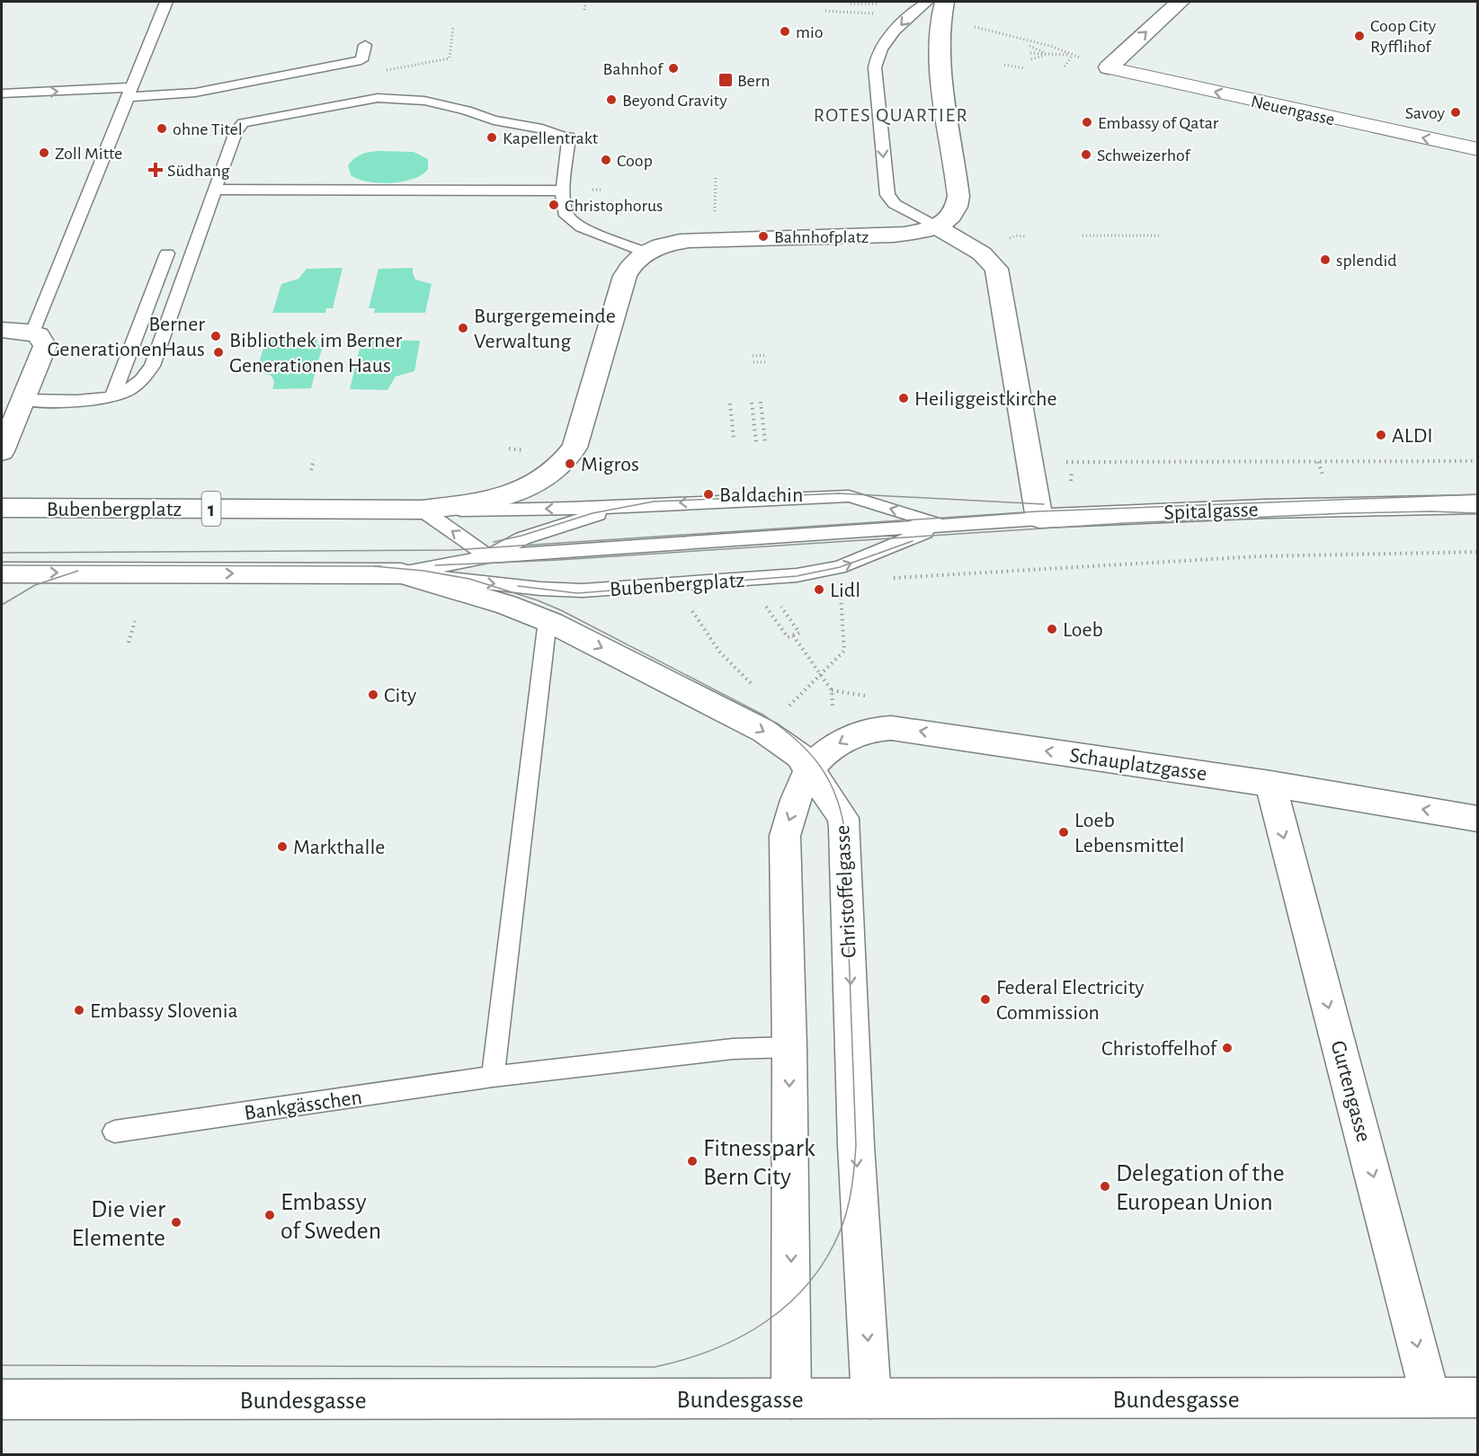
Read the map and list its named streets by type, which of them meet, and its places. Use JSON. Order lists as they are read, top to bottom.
{
  "streets": {
    "street": [
      "Neuengasse",
      "Bubenbergplatz",
      "1",
      "Spitalgasse",
      "Schauplatzgasse",
      "Christoffelgasse",
      "Gurtengasse",
      "Bundesgasse"
    ],
    "lane": ["Bankgässchen"]
  },
  "crossings": [
    ["Bubenbergplatz", "1"],
    ["Bubenbergplatz", "Spitalgasse"],
    ["Bubenbergplatz", "Schauplatzgasse"],
    ["Bubenbergplatz", "Christoffelgasse"],
    ["Schauplatzgasse", "Christoffelgasse"],
    ["Schauplatzgasse", "Gurtengasse"],
    ["Christoffelgasse", "Bundesgasse"],
    ["Gurtengasse", "Bundesgasse"]
  ],
  "one_way": ["Neuengasse", "Schauplatzgasse", "Gurtengasse"],
  "districts": ["ROTES QUARTIER"],
  "places": {
    "other": [
      "mio",
      "Coop City Ryfflihof",
      "Bahnhof",
      "Beyond Gravity",
      "Savoy",
      "Embassy of Qatar",
      "ohne Titel",
      "Kapellentrakt",
      "Zoll Mitte",
      "Schweizerhof",
      "Coop",
      "Christophorus",
      "Bahnhofplatz",
      "splendid",
      "Burgergemeinde Verwaltung",
      "Berner GenerationenHaus",
      "Bibliothek im Berner Generationen Haus",
      "Heiliggeistkirche",
      "ALDI",
      "Migros",
      "Baldachin",
      "Lidl",
      "Loeb",
      "City",
      "Loeb Lebensmittel",
      "Markthalle",
      "Federal Electricity Commission",
      "Embassy Slovenia",
      "Christoffelhof",
      "Fitnesspark Bern City",
      "Delegation of the European Union",
      "Embassy of Sweden",
      "Die vier Elemente"
    ],
    "transit": ["Bern"],
    "health": ["Südhang"]
  }
}
